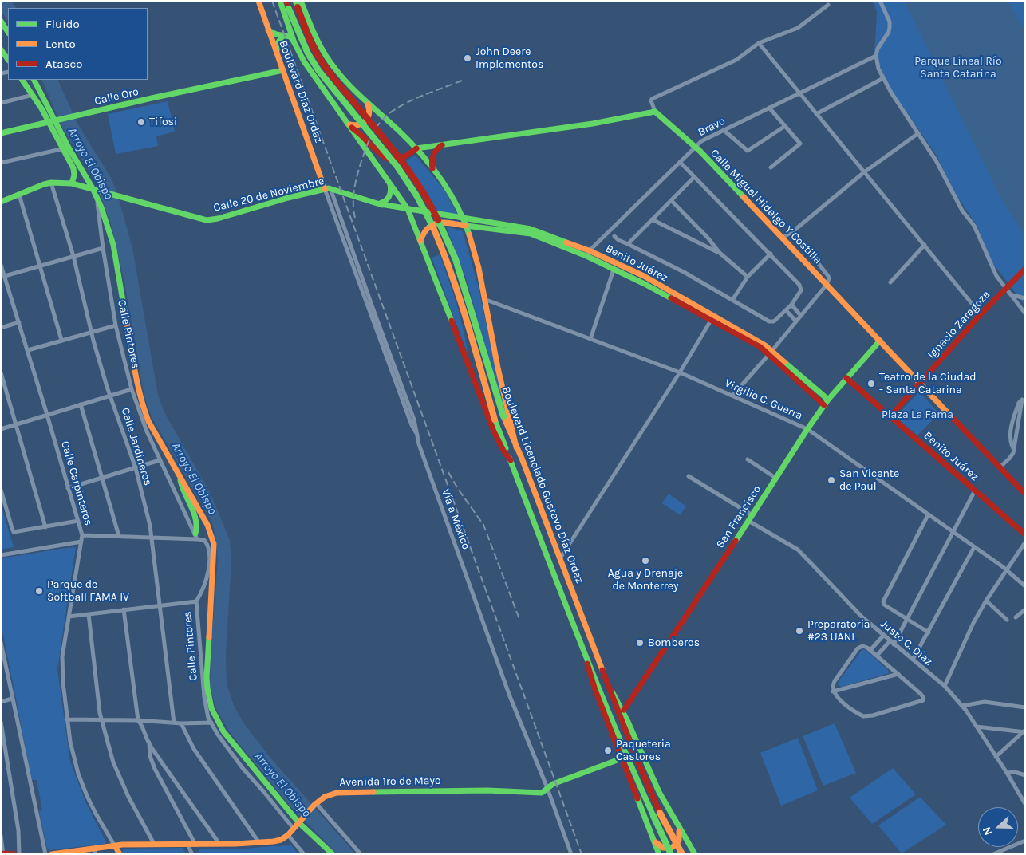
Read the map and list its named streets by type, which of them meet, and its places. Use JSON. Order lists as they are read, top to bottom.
{
  "streets": {
    "street": [
      "Boulevard Diaz Ordaz",
      "Calle Oro",
      "Bravo",
      "Calle 20 de Noviembre",
      "Calle Miguel Hidalgo Y Costilla",
      "Benito Juárez",
      "Ignacio Zaragoza",
      "Calle Pintores",
      "Virgilio C. Guerra",
      "Calle Jardineros",
      "Calle Carpinteros",
      "Boulevard Licenciado Gustavo Díaz Ordaz",
      "San Francisco",
      "Vía a México",
      "Justo C. Díaz",
      "Avenida 1ro de Mayo"
    ]
  },
  "crossings": [
    ["Boulevard Diaz Ordaz", "Calle Oro"],
    ["Boulevard Diaz Ordaz", "Calle 20 de Noviembre"],
    ["Boulevard Diaz Ordaz", "Vía a México"],
    ["Bravo", "Calle Miguel Hidalgo Y Costilla"],
    ["Bravo", "Benito Juárez"],
    ["Calle 20 de Noviembre", "Benito Juárez"],
    ["Calle 20 de Noviembre", "Calle Jardineros"],
    ["Calle 20 de Noviembre", "Vía a México"],
    ["Calle Miguel Hidalgo Y Costilla", "Ignacio Zaragoza"],
    ["Calle Miguel Hidalgo Y Costilla", "San Francisco"],
    ["Benito Juárez", "Ignacio Zaragoza"],
    ["Benito Juárez", "San Francisco"],
    ["Calle Pintores", "Avenida 1ro de Mayo"],
    ["Virgilio C. Guerra", "San Francisco"],
    ["Virgilio C. Guerra", "Justo C. Díaz"],
    ["Calle Carpinteros", "Avenida 1ro de Mayo"],
    ["Boulevard Licenciado Gustavo Díaz Ordaz", "San Francisco"],
    ["Boulevard Licenciado Gustavo Díaz Ordaz", "Avenida 1ro de Mayo"],
    ["San Francisco", "Justo C. Díaz"],
    ["Vía a México", "Avenida 1ro de Mayo"]
  ],
  "water": ["Arroyo El Obispo"],
  "parks": ["Parque Lineal Río Santa Catarina", "Plaza La Fama"],
  "places": [
    "John Deere Implementos",
    "Tifosi",
    "Teatro de la Ciudad - Santa Catarina",
    "San Vicente de Paul",
    "Agua y Drenaje de Monterrey",
    "Parque de Softball FAMA IV",
    "Preparatoria #23 UANL",
    "Bomberos",
    "Paqueteria Castores"
  ],
  "legend": ["Fluido", "Lento", "Atasco"],
  "north": "left"
}
